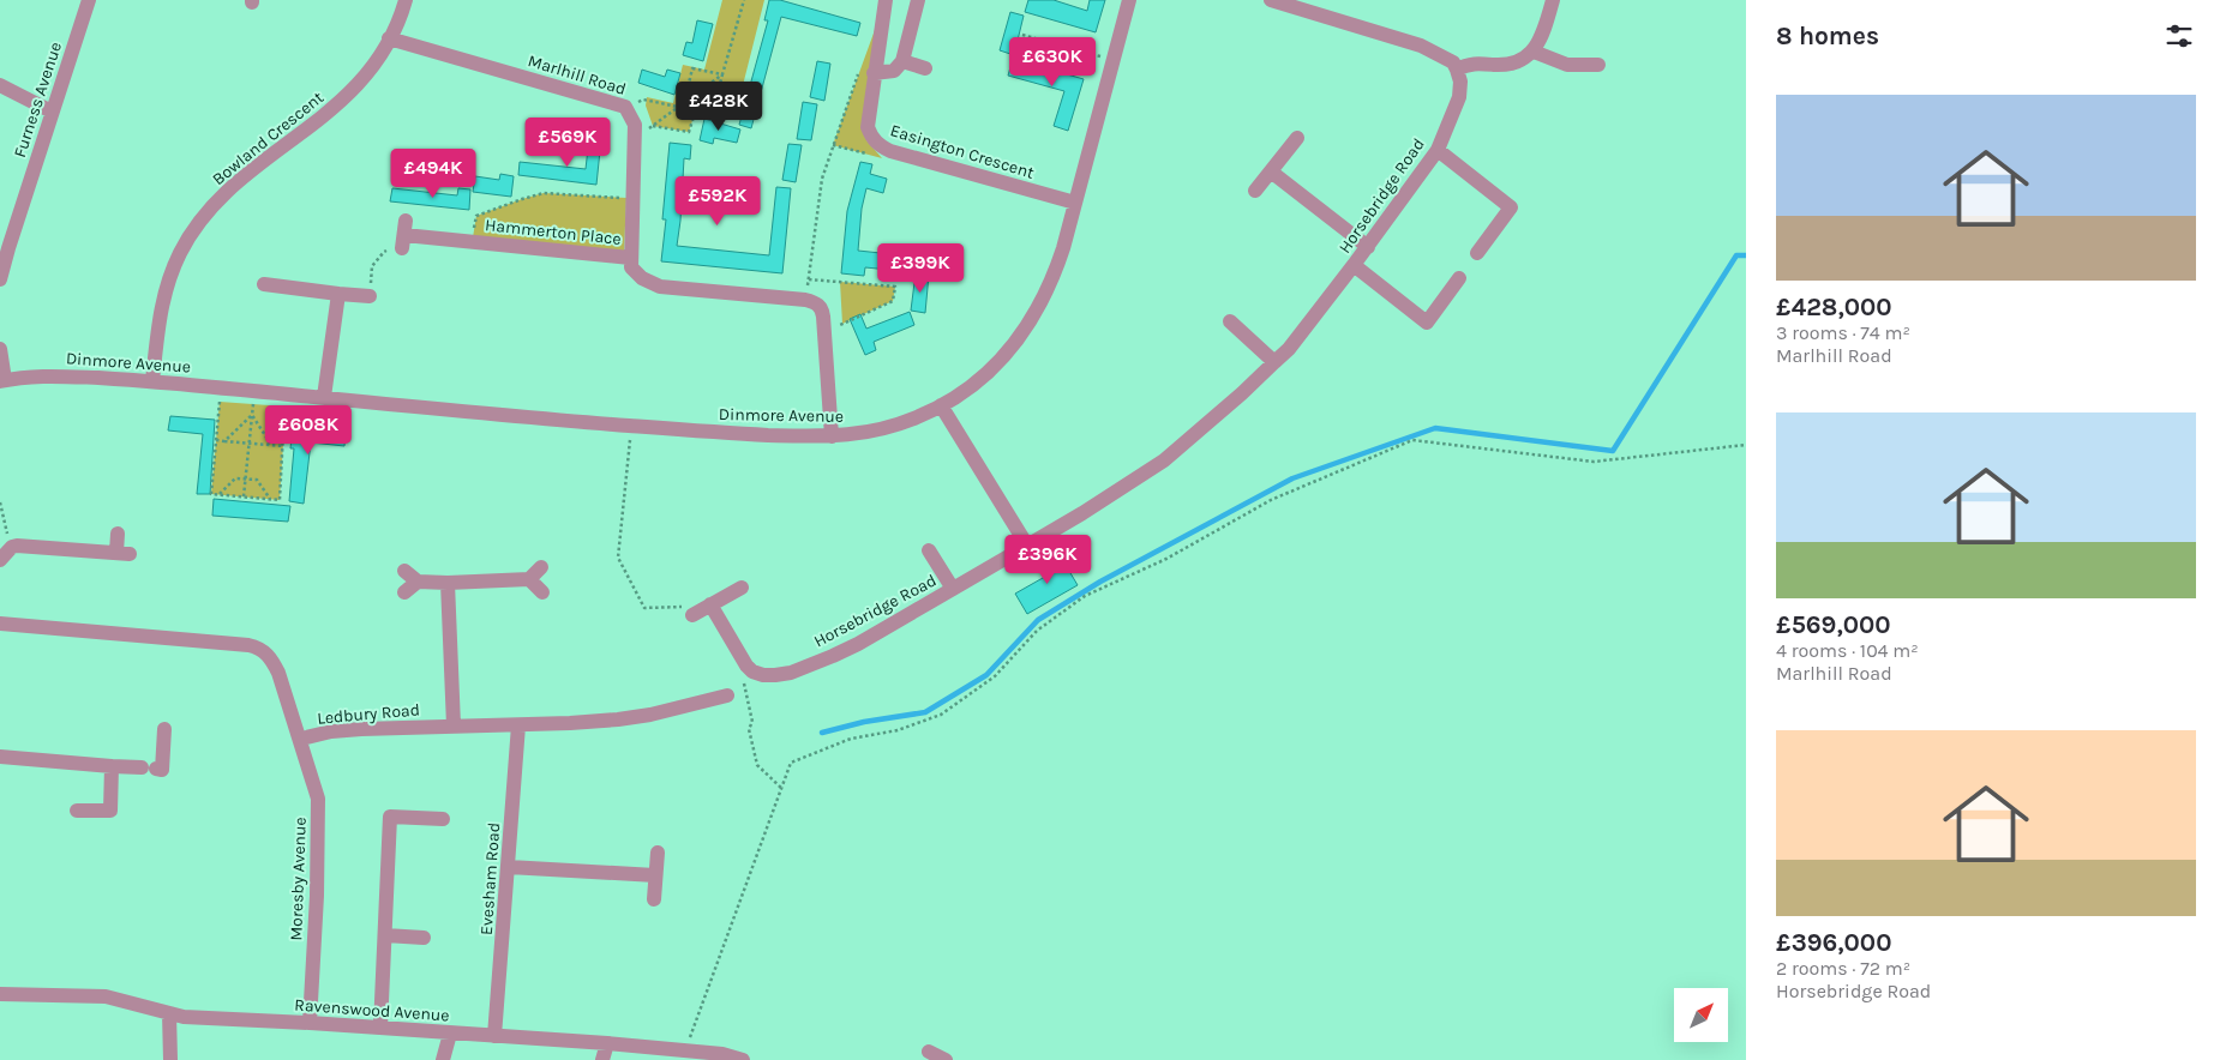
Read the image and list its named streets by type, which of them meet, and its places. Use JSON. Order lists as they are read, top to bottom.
{
  "streets": {
    "street": [
      "Marlhill Road",
      "Furness Avenue",
      "Bowland Crescent",
      "Easington Crescent",
      "Horsebridge Road",
      "Hammerton Place",
      "Dinmore Avenue",
      "Ledbury Road",
      "Moresby Avenue",
      "Evesham Road",
      "Ravenswood Avenue"
    ]
  },
  "crossings": [
    ["Marlhill Road", "Bowland Crescent"],
    ["Marlhill Road", "Hammerton Place"],
    ["Bowland Crescent", "Dinmore Avenue"],
    ["Easington Crescent", "Dinmore Avenue"],
    ["Ledbury Road", "Moresby Avenue"],
    ["Ledbury Road", "Evesham Road"],
    ["Moresby Avenue", "Ravenswood Avenue"],
    ["Evesham Road", "Ravenswood Avenue"]
  ],
  "north": "top right",
  "page": {
    "heading": "8 homes",
    "price": [
      "£630K",
      "£428K",
      "£569K",
      "£494K",
      "£592K",
      "£399K",
      "£608K",
      "£396K"
    ],
    "list": [
      {
        "name": "£428,000",
        "note": "3 rooms · 74 m² · Marlhill Road"
      },
      {
        "name": "£569,000",
        "note": "4 rooms · 104 m² · Marlhill Road"
      },
      {
        "name": "£396,000",
        "note": "2 rooms · 72 m² · Horsebridge Road"
      }
    ]
  }
}
